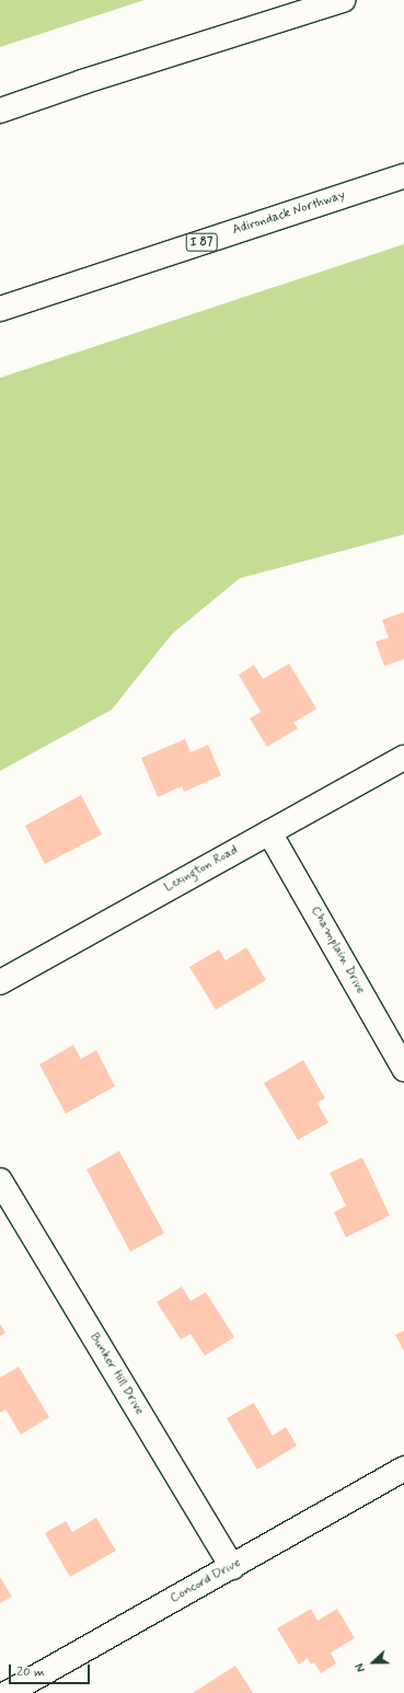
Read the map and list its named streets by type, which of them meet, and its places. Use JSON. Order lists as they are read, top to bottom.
{
  "streets": {
    "main road": [
      "Adirondack Northway",
      "I 87",
      "Lexington Road",
      "Champlain Drive",
      "Bunker Hill Drive",
      "Concord Drive"
    ]
  },
  "crossings": [
    ["Lexington Road", "Champlain Drive"],
    ["Bunker Hill Drive", "Concord Drive"]
  ],
  "scale_bar": "20 m",
  "north": "left"
}
